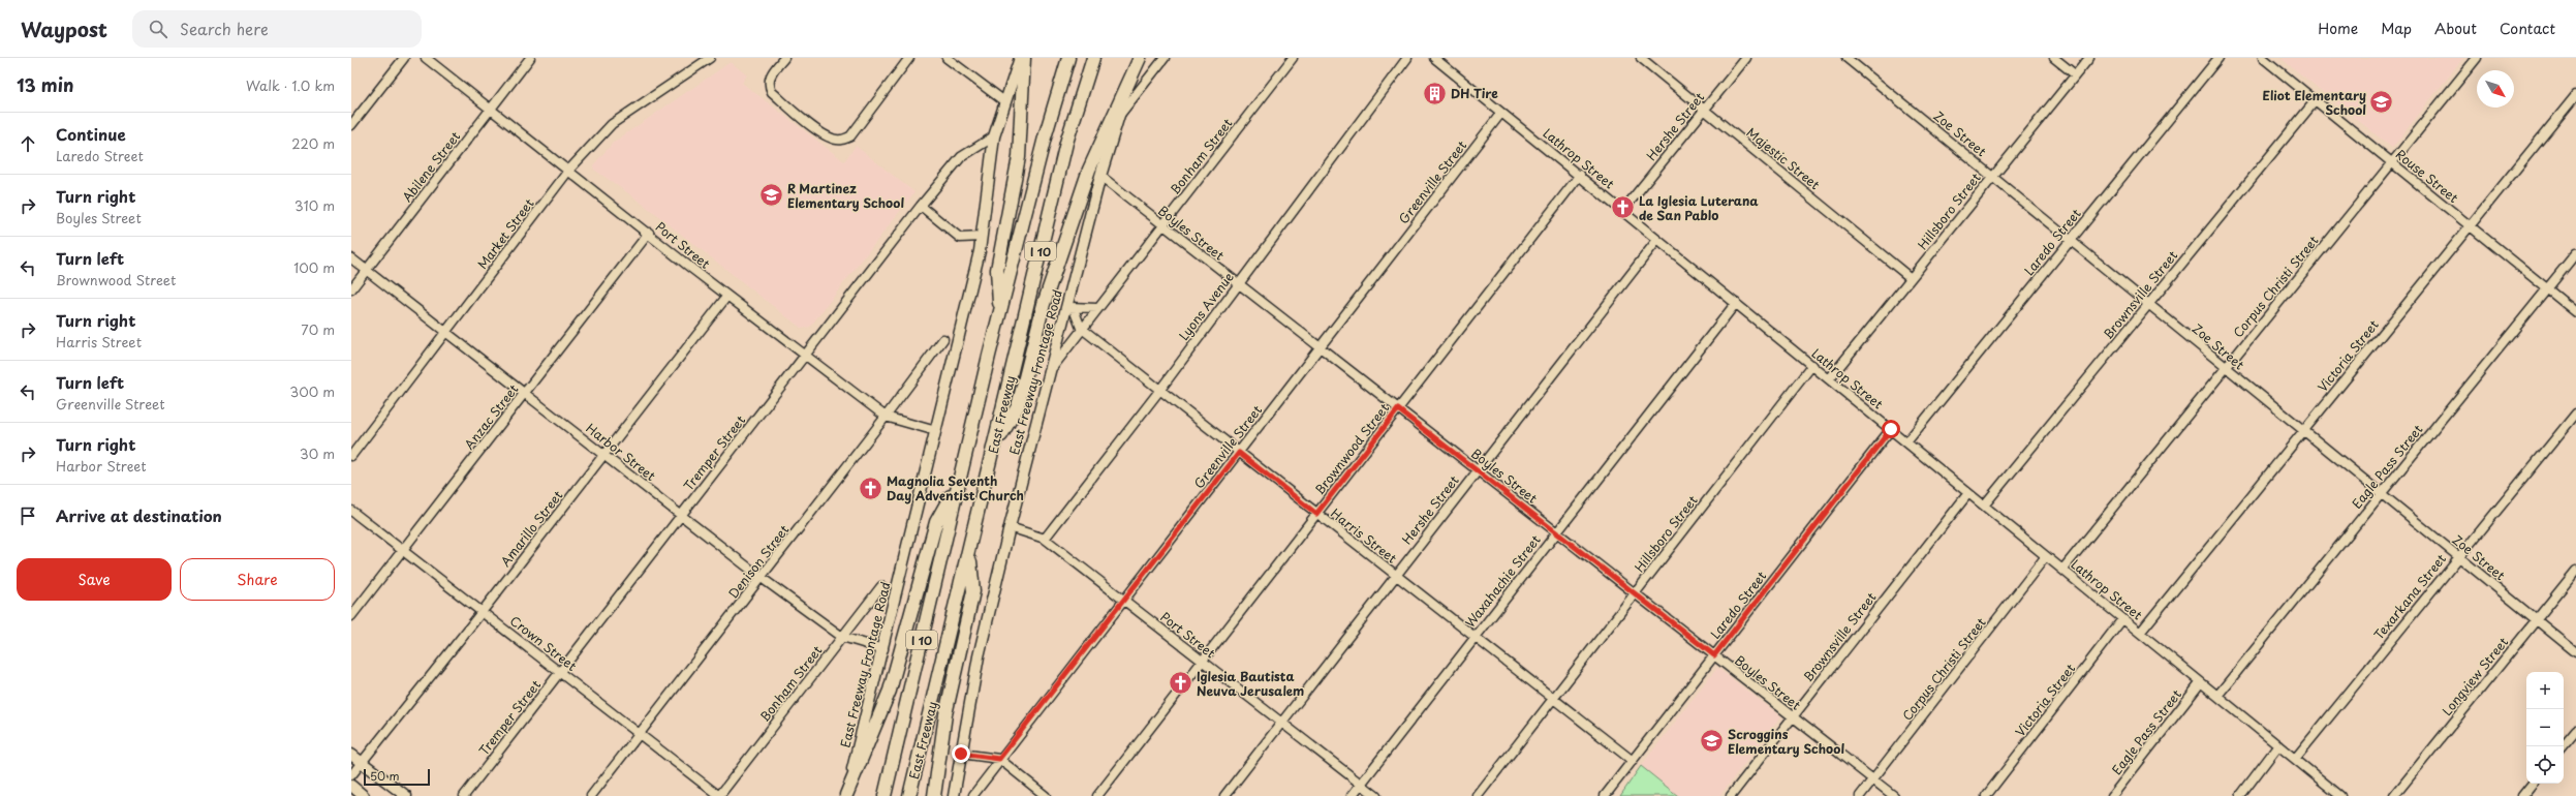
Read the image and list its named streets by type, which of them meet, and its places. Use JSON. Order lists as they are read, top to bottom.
{
  "streets": {
    "highway": ["I 10", "East Freeway"],
    "main road": ["East Freeway Frontage Road"],
    "street": [
      "Hershe Street",
      "Zoe Street",
      "Bonham Street",
      "Lathrop Street",
      "Majestic Street",
      "Abilene Street",
      "Rouse Street",
      "Greenville Street",
      "Hillsboro Street",
      "Boyles Street",
      "Market Street",
      "Laredo Street",
      "Port Street",
      "Corpus Christi Street",
      "Brownsville Street",
      "Lyons Avenue",
      "Victoria Street",
      "Anzac Street",
      "Brownwood Street",
      "Harbor Street",
      "Tremper Street",
      "Eagle Pass Street",
      "Amarillo Street",
      "Harris Street",
      "Denison Street",
      "Waxahachie Street",
      "Texarkana Street",
      "Crown Street",
      "Longview Street"
    ]
  },
  "crossings": [
    ["Hershe Street", "Lathrop Street"],
    ["Hershe Street", "Majestic Street"],
    ["Hershe Street", "Boyles Street"],
    ["Hershe Street", "Port Street"],
    ["Hershe Street", "Harris Street"],
    ["Zoe Street", "Hillsboro Street"],
    ["Zoe Street", "Laredo Street"],
    ["Zoe Street", "Corpus Christi Street"],
    ["Zoe Street", "Brownsville Street"],
    ["Zoe Street", "Victoria Street"],
    ["Zoe Street", "Eagle Pass Street"],
    ["Zoe Street", "Texarkana Street"],
    ["Zoe Street", "Longview Street"],
    ["Bonham Street", "Boyles Street"],
    ["Bonham Street", "East Freeway Frontage Road"],
    ["Bonham Street", "Harbor Street"],
    ["Bonham Street", "Harris Street"],
    ["Bonham Street", "Crown Street"],
    ["Lathrop Street", "Greenville Street"],
    ["Lathrop Street", "Hillsboro Street"],
    ["Lathrop Street", "Laredo Street"],
    ["Lathrop Street", "Corpus Christi Street"],
    ["Lathrop Street", "Brownsville Street"],
    ["Lathrop Street", "Victoria Street"],
    ["Lathrop Street", "Brownwood Street"],
    ["Lathrop Street", "Eagle Pass Street"],
    ["Lathrop Street", "Waxahachie Street"],
    ["Lathrop Street", "Texarkana Street"],
    ["Majestic Street", "Hillsboro Street"],
    ["Abilene Street", "Port Street"],
    ["Abilene Street", "Harbor Street"],
    ["Rouse Street", "Corpus Christi Street"],
    ["Rouse Street", "Brownsville Street"],
    ["Rouse Street", "Victoria Street"],
    ["Rouse Street", "Eagle Pass Street"],
    ["Greenville Street", "Boyles Street"],
    ["Greenville Street", "Port Street"],
    ["Greenville Street", "Harris Street"],
    ["Hillsboro Street", "Boyles Street"],
    ["Hillsboro Street", "Harris Street"],
    ["Boyles Street", "Laredo Street"],
    ["Boyles Street", "Corpus Christi Street"],
    ["Boyles Street", "Brownsville Street"],
    ["Boyles Street", "Lyons Avenue"],
    ["Boyles Street", "East Freeway Frontage Road"],
    ["Boyles Street", "Brownwood Street"],
    ["Boyles Street", "Waxahachie Street"],
    ["Market Street", "Port Street"],
    ["Market Street", "Harbor Street"],
    ["Laredo Street", "Harris Street"],
    ["Port Street", "Lyons Avenue"],
    ["Port Street", "East Freeway Frontage Road"],
    ["Port Street", "Anzac Street"],
    ["Port Street", "Brownwood Street"],
    ["Port Street", "Tremper Street"],
    ["Port Street", "Amarillo Street"],
    ["Port Street", "Denison Street"],
    ["Port Street", "Waxahachie Street"],
    ["Lyons Avenue", "Harris Street"],
    ["East Freeway Frontage Road", "Harbor Street"],
    ["East Freeway Frontage Road", "Tremper Street"],
    ["Anzac Street", "Harbor Street"],
    ["Anzac Street", "Crown Street"],
    ["Brownwood Street", "Harris Street"],
    ["Harbor Street", "Tremper Street"],
    ["Harbor Street", "Amarillo Street"],
    ["Harbor Street", "Denison Street"],
    ["Tremper Street", "Crown Street"],
    ["Amarillo Street", "Crown Street"],
    ["Harris Street", "Waxahachie Street"],
    ["Denison Street", "Crown Street"]
  ],
  "places": {
    "building": ["DH Tire"],
    "school or university": ["Eliot Elementary School", "R Martinez Elementary School", "Scroggins Elementary School"],
    "church": ["La Iglesia Luterana de San Pablo", "Magnolia Seventh Day Adventist Church", "Iglesia Bautista Neuva Jerusalem"]
  },
  "scale_bar": "50 m",
  "north": "bottom right",
  "page": {
    "header": "Waypost",
    "search": "Search here",
    "nav": [
      "Home",
      "Map",
      "About",
      "Contact"
    ],
    "heading": ["13 min", "Walk · 1.0 km"],
    "list": [
      ["Continue", "Laredo Street", "220 m"],
      ["Turn right", "Boyles Street", "310 m"],
      ["Turn left", "Brownwood Street", "100 m"],
      ["Turn right", "Harris Street", "70 m"],
      ["Turn left", "Greenville Street", "300 m"],
      ["Turn right", "Harbor Street", "30 m"],
      "Arrive at destination"
    ],
    "buttons": ["Save", "Share"],
    "map_buttons": ["+", "−"],
    "scale": "50 m"
  }
}
